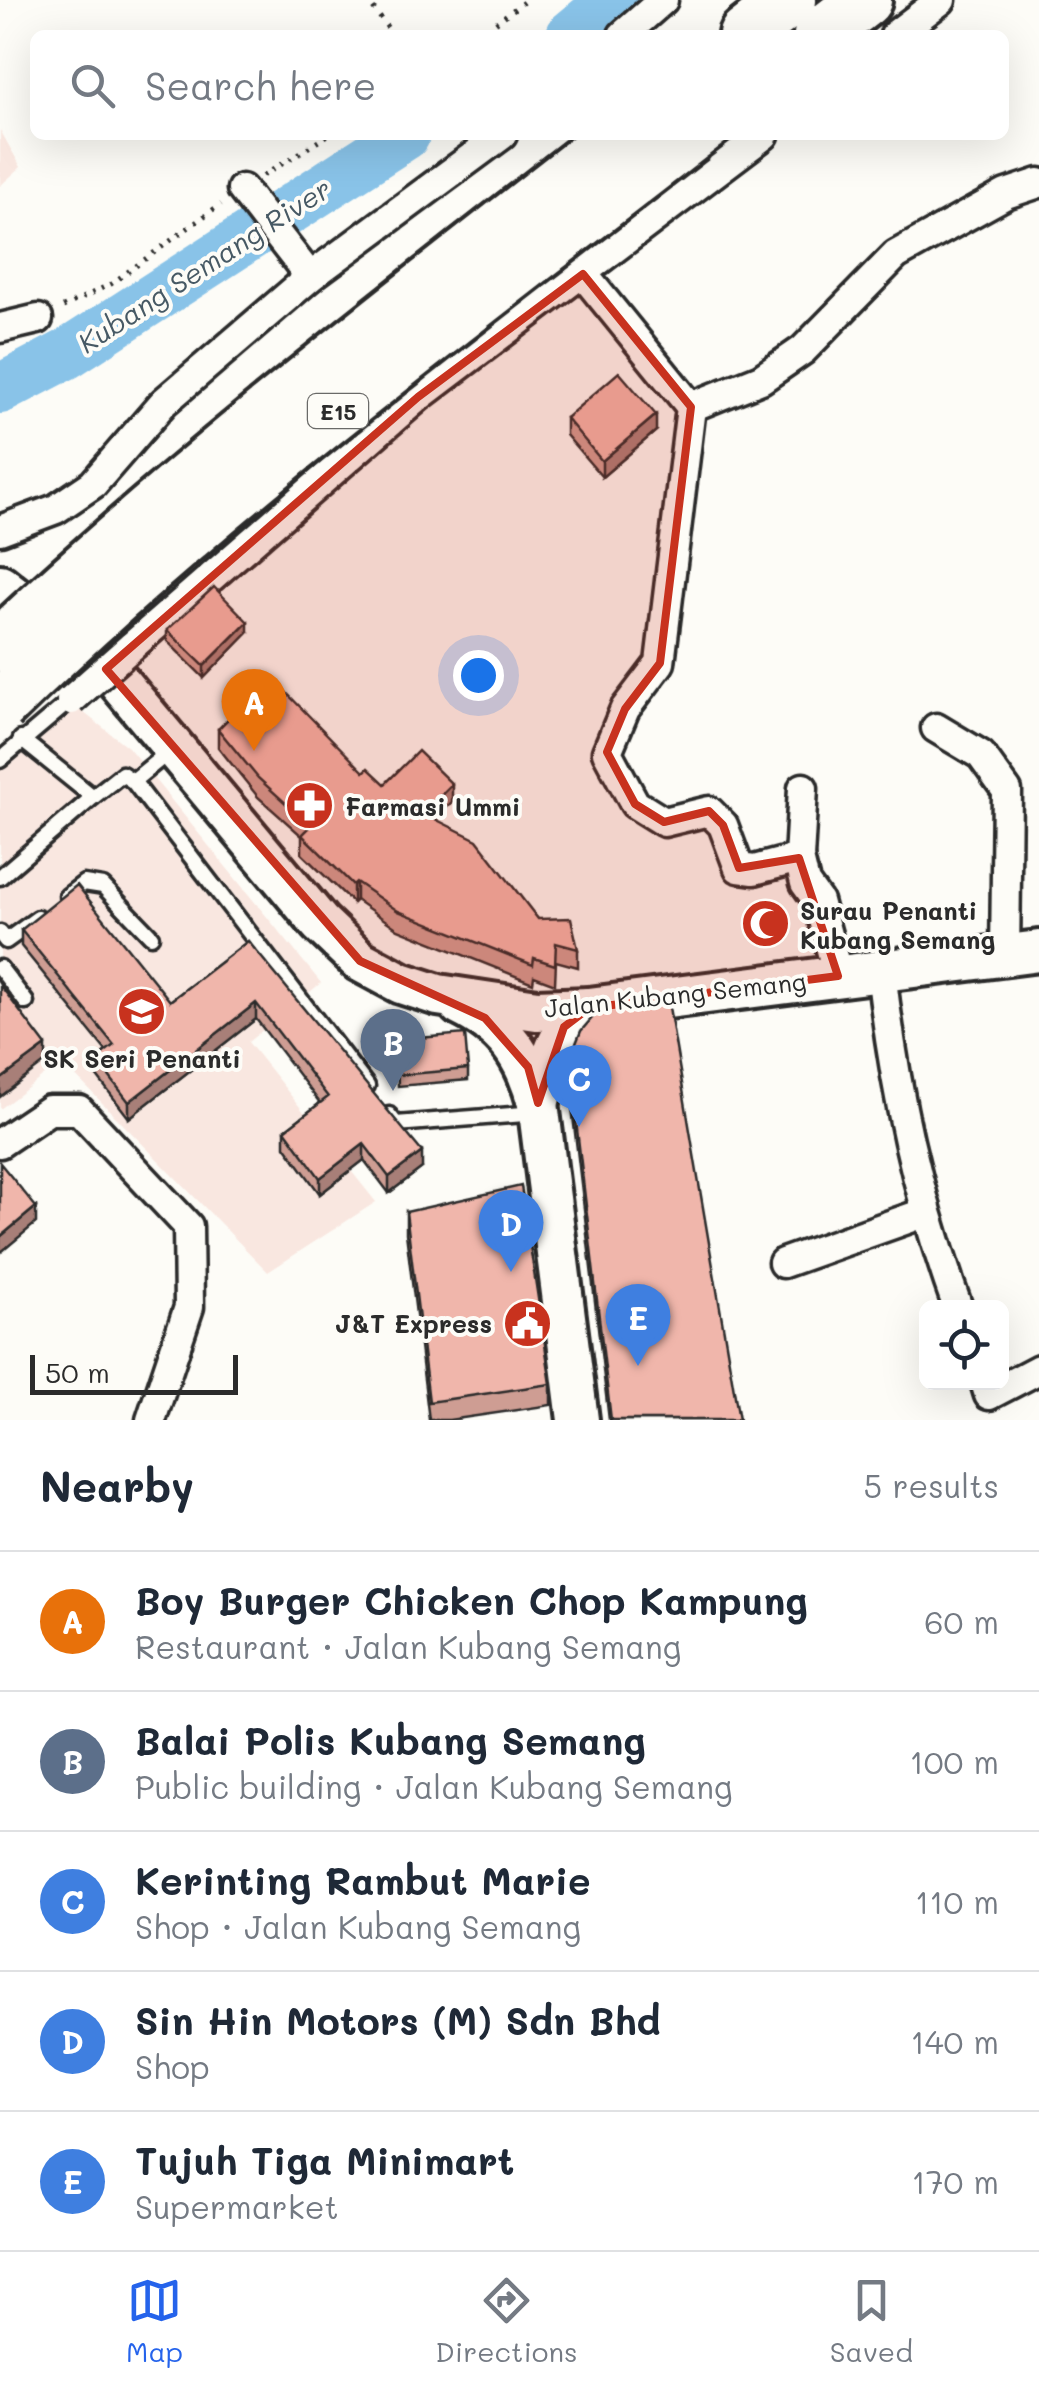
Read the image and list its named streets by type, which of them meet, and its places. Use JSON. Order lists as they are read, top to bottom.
{
  "streets": {
    "highway": ["E15"],
    "main road": ["Jalan Kubang Semang"]
  },
  "water": ["Kubang Semang River"],
  "places": {
    "pharmacy": ["Farmasi Ummi"],
    "mosque": ["Surau Penanti Kubang Semang"],
    "school or university": ["SK Seri Penanti"],
    "public building": ["J&T Express"]
  },
  "scale_bar": "50 m",
  "page": {
    "search": "Search here",
    "pins": [
      "A",
      "B",
      "C",
      "D",
      "E"
    ],
    "scale": "50 m",
    "heading": ["Nearby", "5 results"],
    "list": [
      {
        "mark": "A",
        "name": "Boy Burger Chicken Chop Kampung",
        "note": "Restaurant · Jalan Kubang Semang",
        "value": "60 m"
      },
      {
        "mark": "B",
        "name": "Balai Polis Kubang Semang",
        "note": "Public building · Jalan Kubang Semang",
        "value": "100 m"
      },
      {
        "mark": "C",
        "name": "Kerinting Rambut Marie",
        "note": "Shop · Jalan Kubang Semang",
        "value": "110 m"
      },
      {
        "mark": "D",
        "name": "Sin Hin Motors (M) Sdn Bhd",
        "note": "Shop",
        "value": "140 m"
      },
      {
        "mark": "E",
        "name": "Tujuh Tiga Minimart",
        "note": "Supermarket",
        "value": "170 m"
      }
    ],
    "nav": ["Map", "Directions", "Saved"]
  }
}
